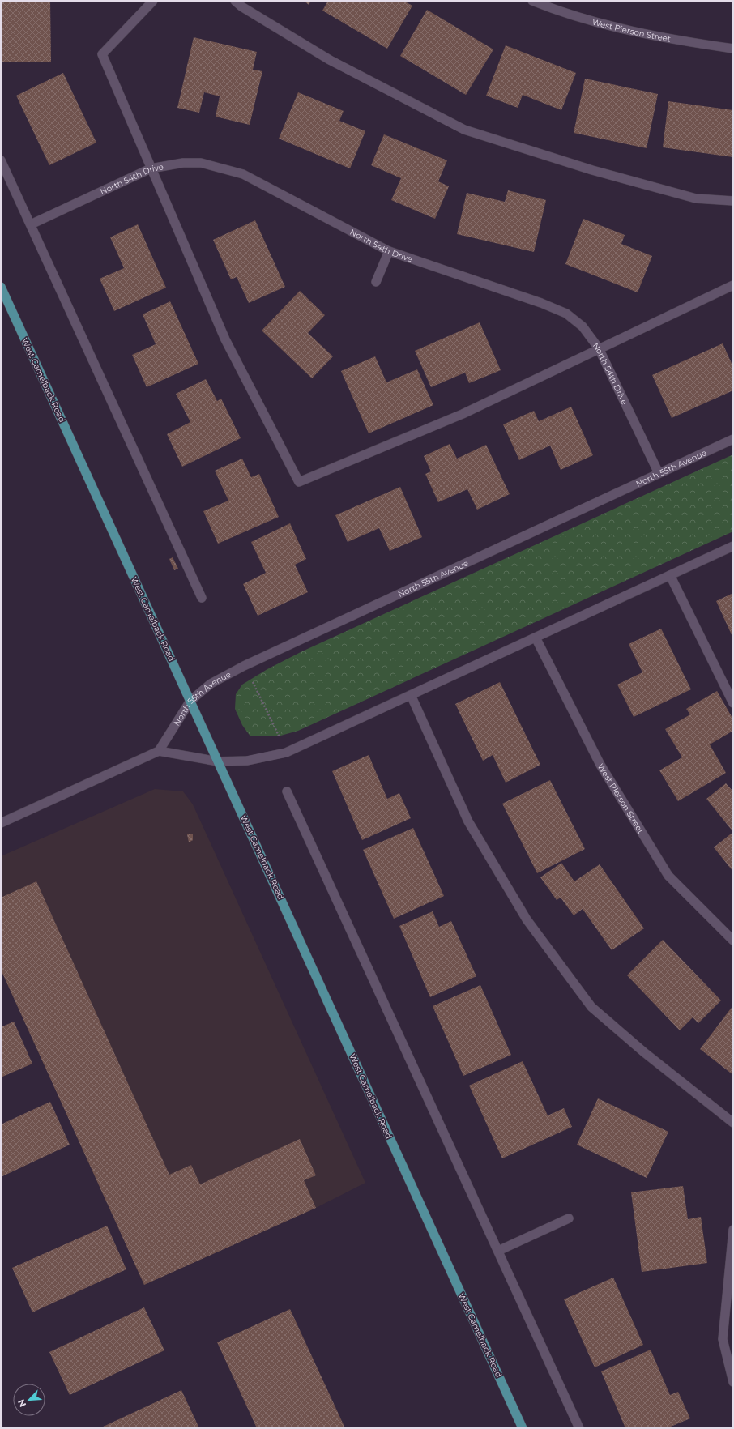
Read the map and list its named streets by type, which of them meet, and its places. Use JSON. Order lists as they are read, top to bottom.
{
  "streets": {
    "main road": ["West Camelback Road"],
    "street": ["West Pierson Street", "North 54th Drive", "North 55th Avenue"]
  },
  "crossings": [
    ["North 54th Drive", "North 55th Avenue"],
    ["West Camelback Road", "North 55th Avenue"]
  ],
  "north": "bottom left"
}
